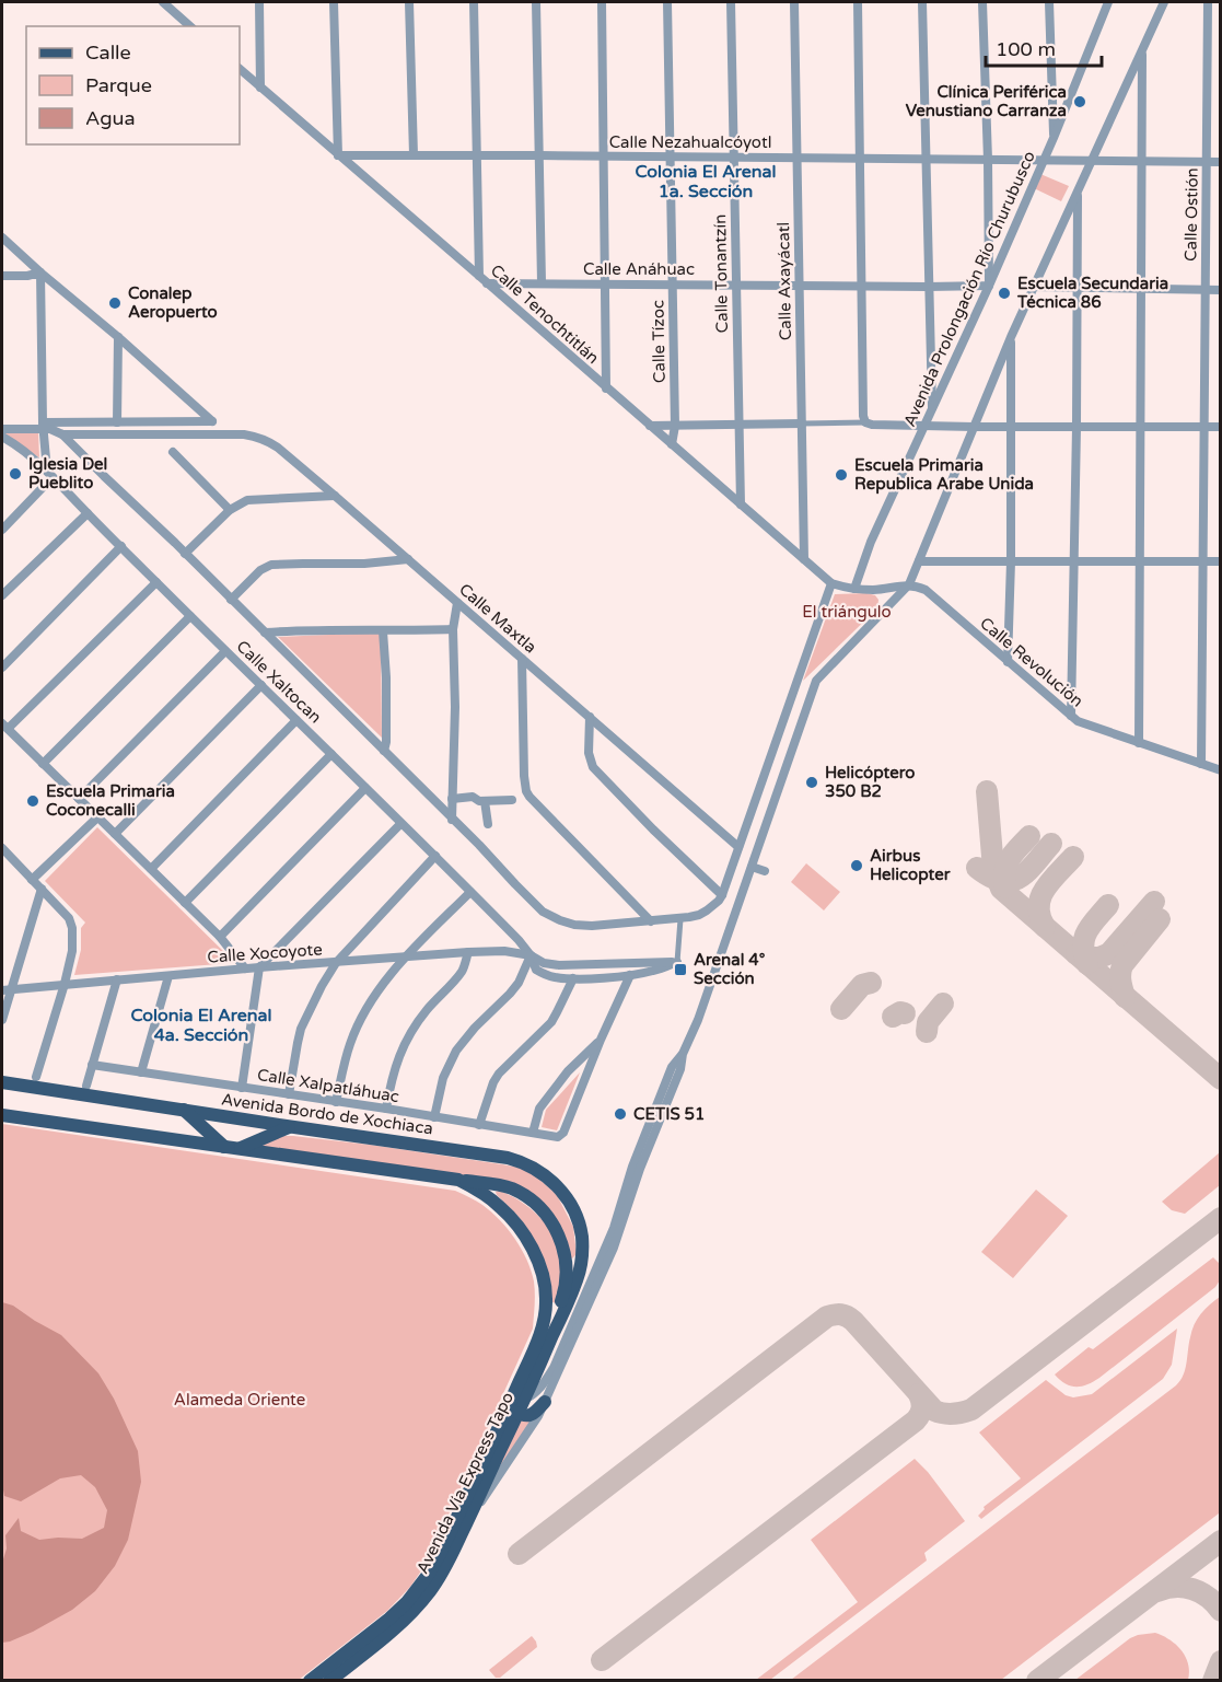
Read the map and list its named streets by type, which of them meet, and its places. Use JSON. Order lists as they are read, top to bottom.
{
  "streets": {
    "main road": ["Avenida Bordo de Xochiaca", "Avenida Vía Express Tapo"],
    "street": [
      "Calle Nezahualcóyotl",
      "Calle Ostión",
      "Calle Anáhuac",
      "Calle Tonantzín",
      "Calle Axayácatl",
      "Avenida Prolongación Río Churubusco",
      "Calle Tenochtitlán",
      "Calle Tízoc",
      "Calle Maxtla",
      "Calle Revolución",
      "Calle Xaltocan",
      "Calle Xocoyote",
      "Calle Xalpatláhuac"
    ]
  },
  "crossings": [
    ["Calle Nezahualcóyotl", "Calle Ostión"],
    ["Calle Nezahualcóyotl", "Calle Tonantzín"],
    ["Calle Nezahualcóyotl", "Calle Axayácatl"],
    ["Calle Nezahualcóyotl", "Avenida Prolongación Río Churubusco"],
    ["Calle Nezahualcóyotl", "Calle Tenochtitlán"],
    ["Calle Nezahualcóyotl", "Calle Tízoc"],
    ["Calle Ostión", "Calle Revolución"],
    ["Calle Anáhuac", "Calle Tonantzín"],
    ["Calle Anáhuac", "Calle Axayácatl"],
    ["Calle Anáhuac", "Avenida Prolongación Río Churubusco"],
    ["Calle Anáhuac", "Calle Tenochtitlán"],
    ["Calle Anáhuac", "Calle Tízoc"],
    ["Calle Tonantzín", "Calle Tenochtitlán"],
    ["Calle Axayácatl", "Calle Tenochtitlán"],
    ["Calle Tenochtitlán", "Calle Tízoc"],
    ["Calle Maxtla", "Calle Xaltocan"],
    ["Calle Xaltocan", "Calle Xocoyote"],
    ["Avenida Bordo de Xochiaca", "Avenida Vía Express Tapo"]
  ],
  "districts": ["Colonia El Arenal 1a. Sección", "Colonia El Arenal 4a. Sección"],
  "parks": ["El triángulo", "Alameda Oriente"],
  "places": {
    "other": [
      "Clínica Periférica Venustiano Carranza",
      "Escuela Secundaria Técnica 86",
      "Conalep Aeropuerto",
      "Iglesia Del Pueblito",
      "Escuela Primaria Republica Arabe Unida",
      "Helicóptero 350 B2",
      "Escuela Primaria Coconecalli",
      "Airbus Helicopter",
      "CETIS 51"
    ],
    "transit": ["Arenal 4° Sección"]
  },
  "legend": ["Calle", "Parque", "Agua"],
  "scale_bar": "100 m"
}
